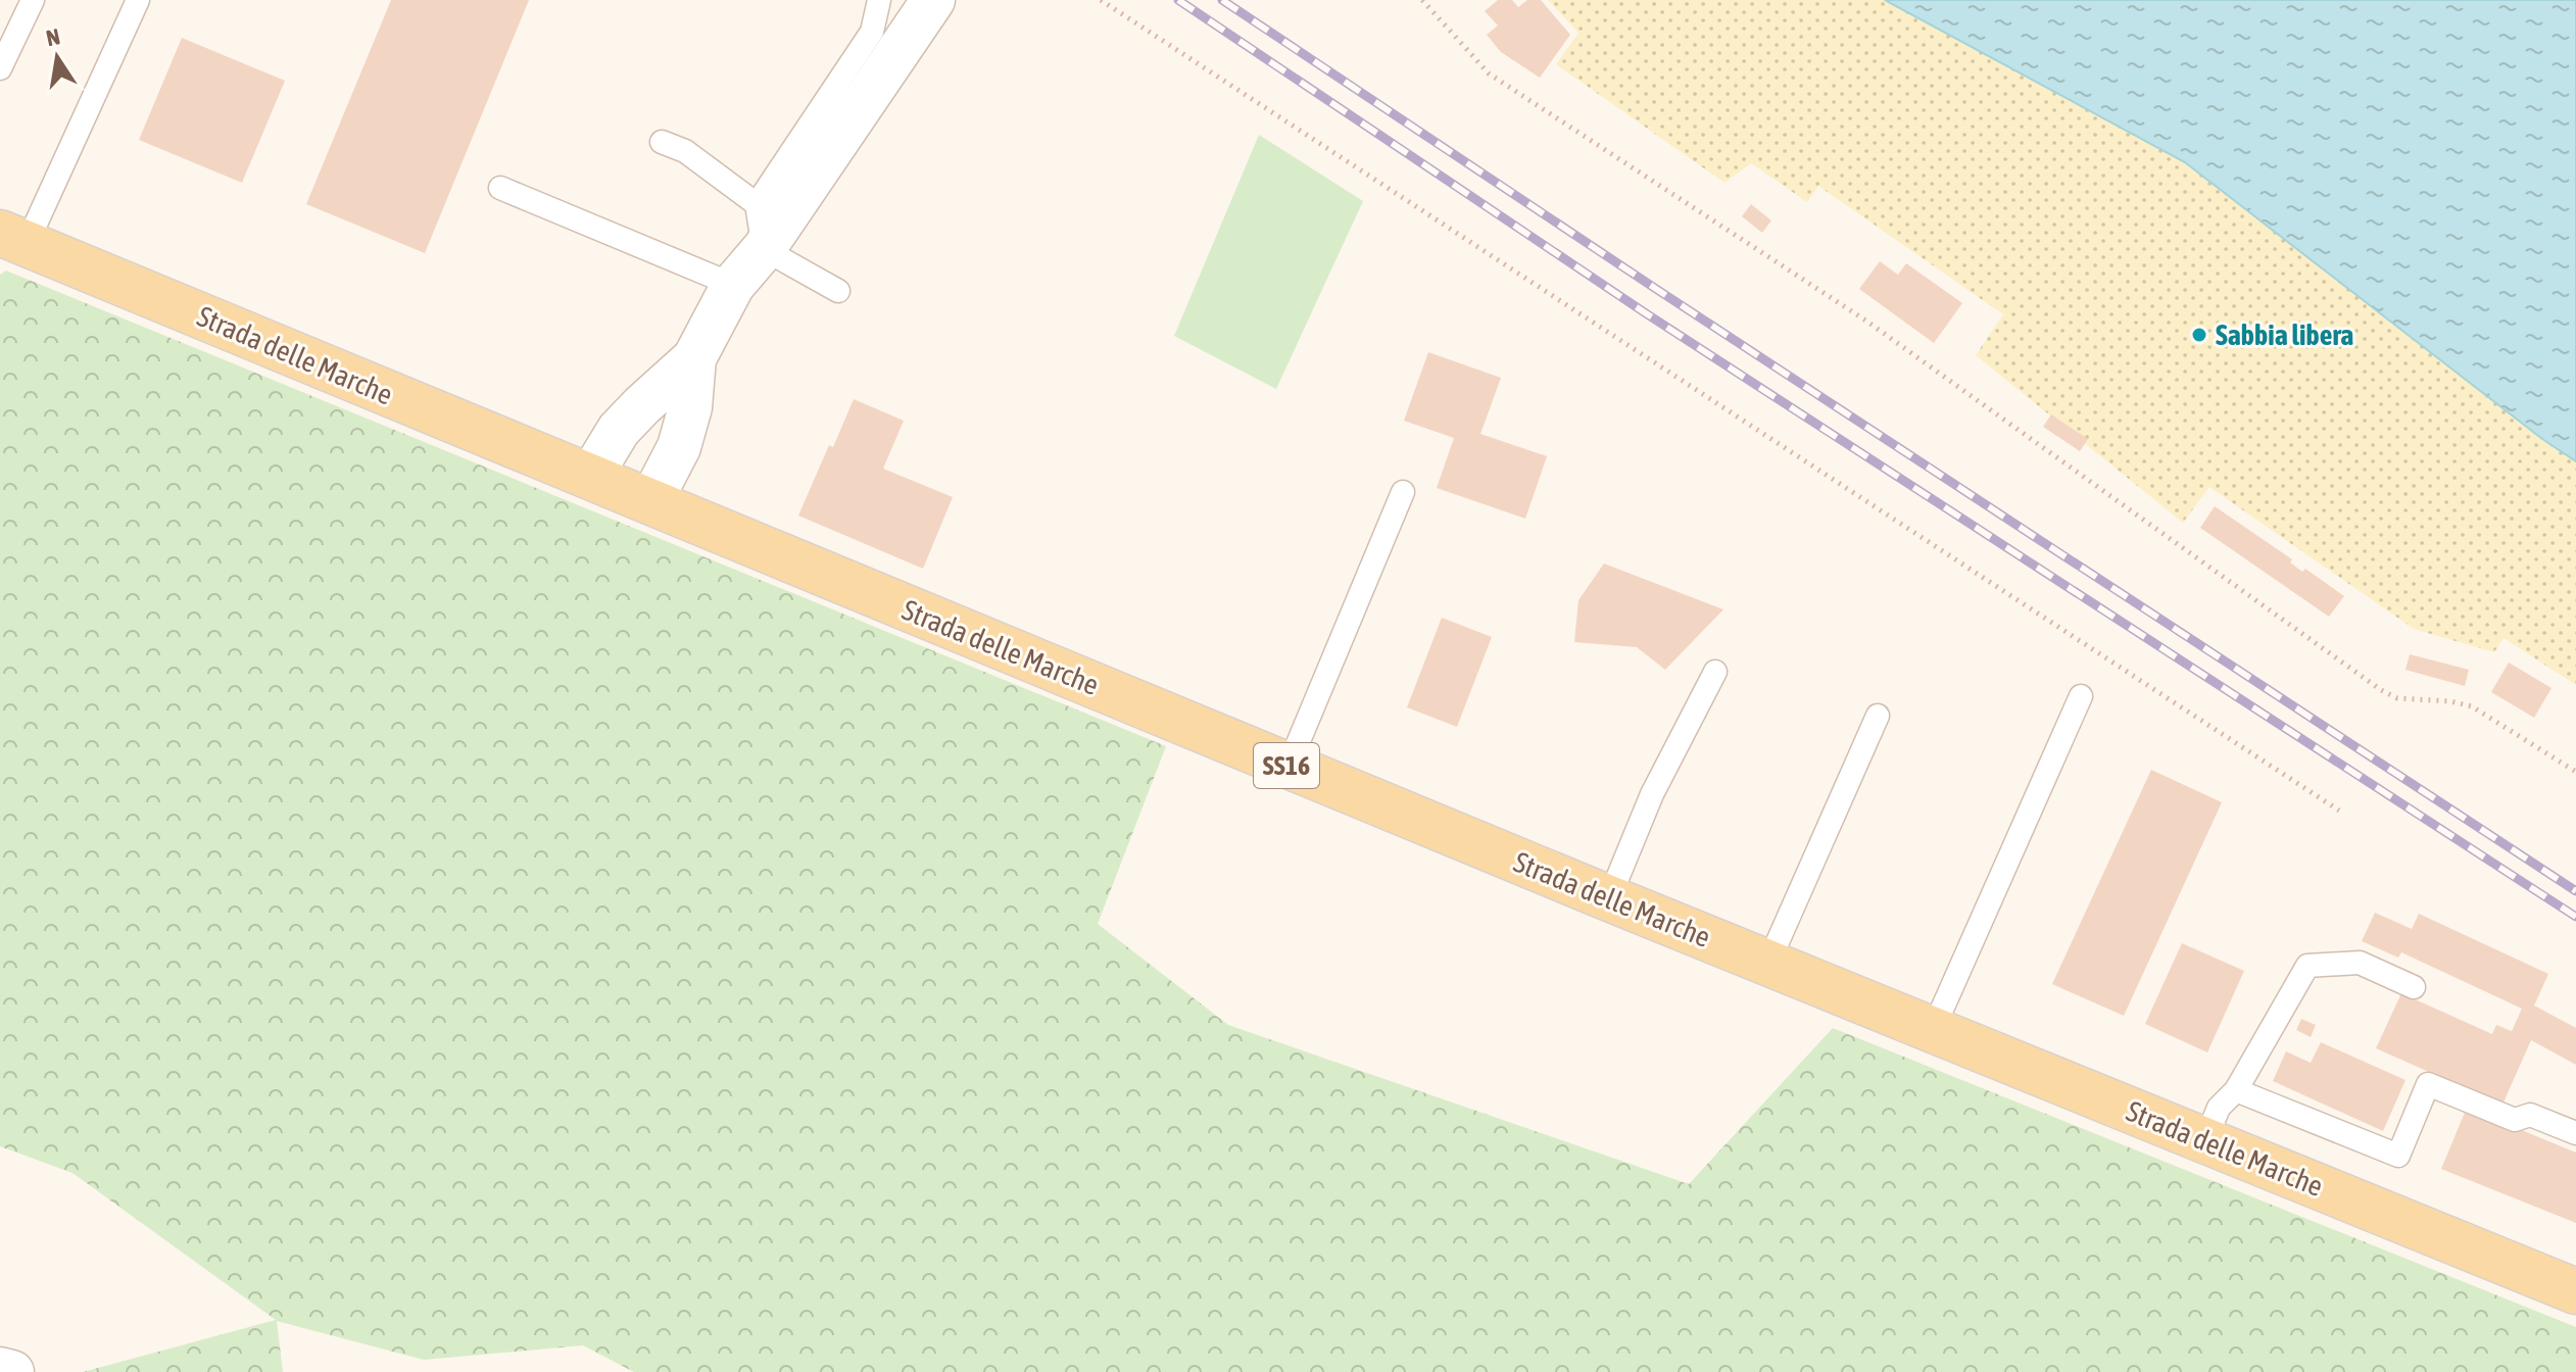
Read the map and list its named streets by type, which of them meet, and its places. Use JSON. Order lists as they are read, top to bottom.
{
  "streets": {
    "main road": ["Strada delle Marche", "SS16"]
  },
  "places": ["Sabbia libera"],
  "north": "top"
}
